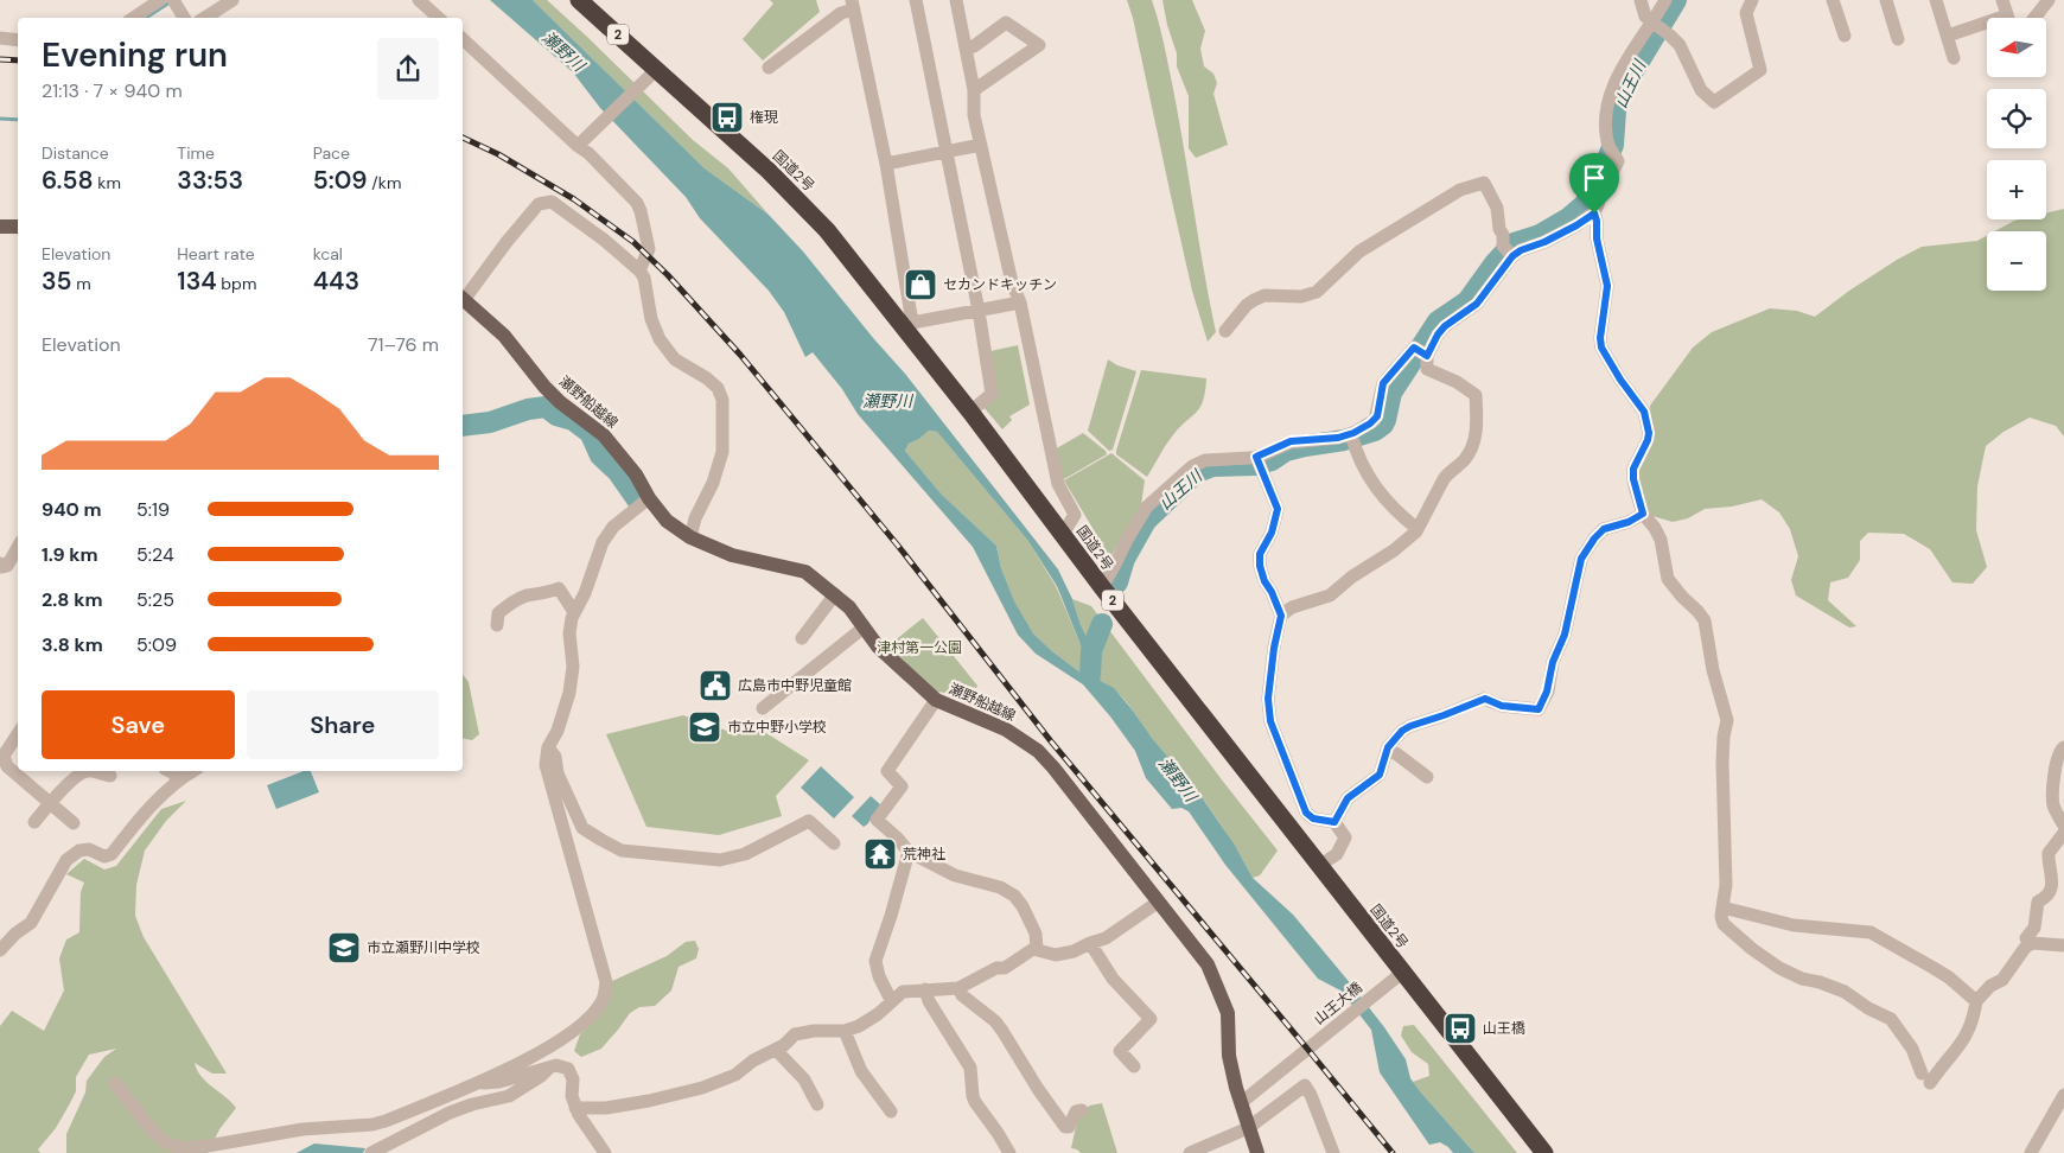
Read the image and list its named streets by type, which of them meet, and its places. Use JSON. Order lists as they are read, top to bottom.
{
  "streets": {
    "highway": ["2", "国道2号"],
    "main road": ["瀬野船越線"],
    "street": ["山王大橋"]
  },
  "crossings": [
    ["国道2号", "山王大橋"],
    ["瀬野船越線", "山王大橋"]
  ],
  "water": ["瀬野川", "山王川"],
  "parks": ["津村第一公園"],
  "places": {
    "bus stop": ["権現", "山王橋"],
    "shop": ["セカンドキッチン"],
    "public building": ["広島市中野児童館"],
    "school or university": ["市立中野小学校", "市立瀬野川中学校"],
    "temple": ["荒神社"]
  },
  "north": "left",
  "page": {
    "map_buttons": ["+", "−"],
    "heading": ["Evening run", "21:13 · 7 × 940 m"],
    "stats": [
      ["Distance", "6.58 km"],
      ["Time", "33:53"],
      ["Pace", "5:09 /km"],
      ["Elevation", "35 m"],
      ["Heart rate", "134 bpm"],
      ["kcal", "443"]
    ],
    "chart": ["Elevation", "71–76 m"],
    "list": [
      {
        "name": "940 m",
        "note": "5:19"
      },
      {
        "name": "1.9 km",
        "note": "5:24"
      },
      {
        "name": "2.8 km",
        "note": "5:25"
      },
      {
        "name": "3.8 km",
        "note": "5:09"
      }
    ],
    "buttons": ["Save", "Share"]
  }
}
